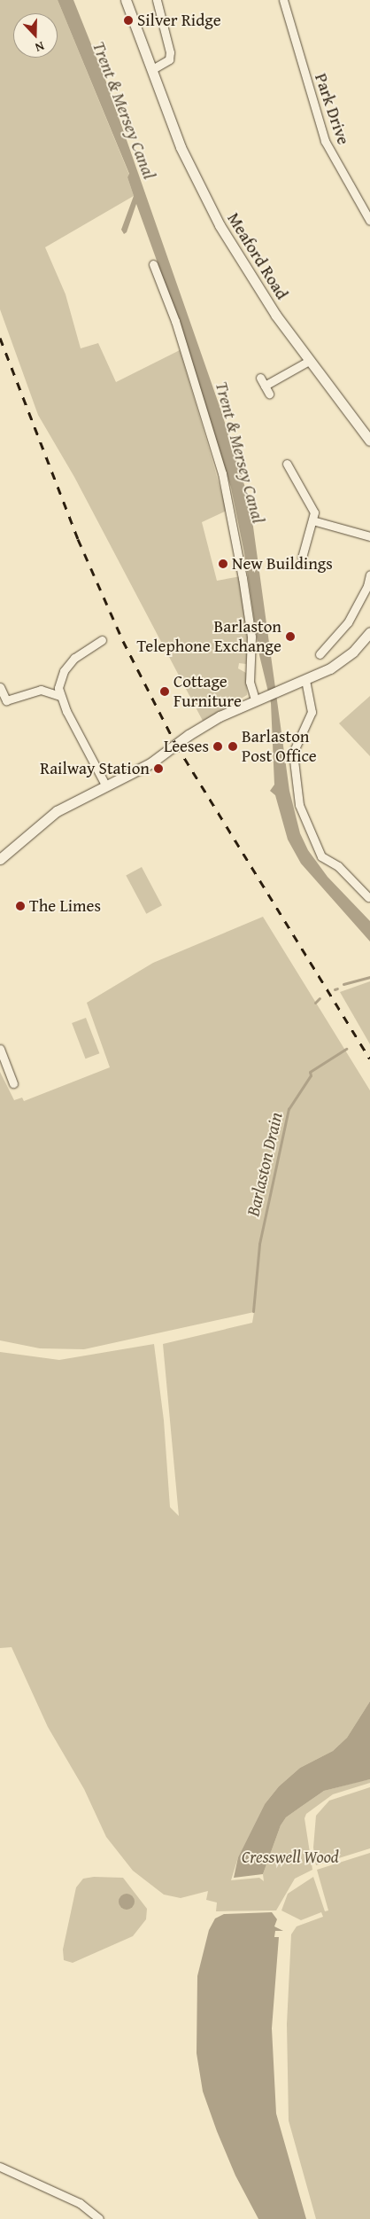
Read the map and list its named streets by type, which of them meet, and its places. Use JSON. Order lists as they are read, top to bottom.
{
  "streets": {
    "street": ["Park Drive", "Meaford Road"]
  },
  "water": ["Trent & Mersey Canal", "Barlaston Drain"],
  "parks": ["Cresswell Wood"],
  "places": [
    "Silver Ridge",
    "New Buildings",
    "Barlaston Telephone Exchange",
    "Cottage Furniture",
    "Leeses",
    "Barlaston Post Office",
    "Railway Station",
    "The Limes"
  ],
  "north": "bottom"
}
